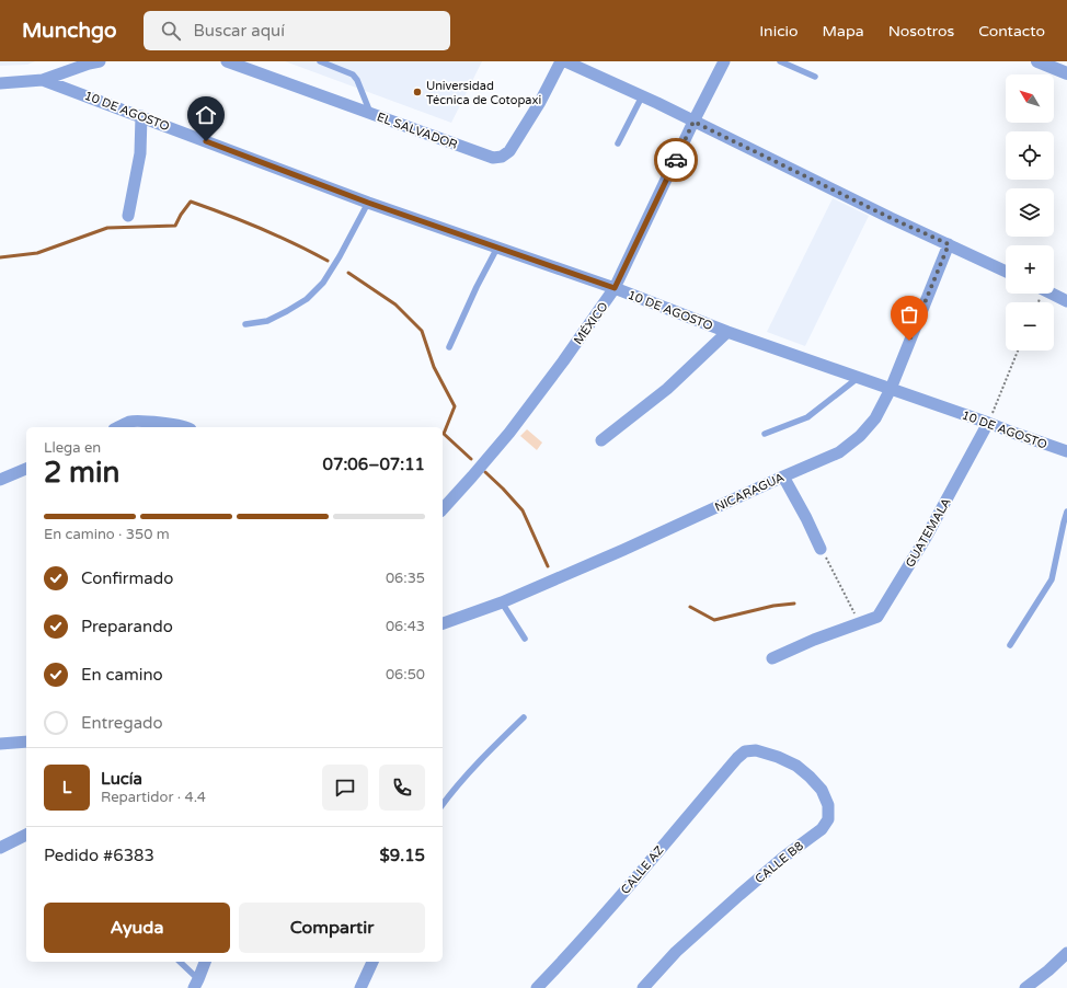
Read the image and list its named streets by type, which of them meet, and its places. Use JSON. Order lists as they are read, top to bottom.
{
  "streets": {
    "street": [
      "10 DE AGOSTO",
      "EL SALVADOR",
      "MÉXICO",
      "NICARAGUA",
      "GUATEMALA",
      "CALLE B8",
      "CALLE AZ"
    ]
  },
  "crossings": [
    ["10 DE AGOSTO", "MÉXICO"],
    ["10 DE AGOSTO", "NICARAGUA"],
    ["10 DE AGOSTO", "GUATEMALA"],
    ["CALLE B8", "CALLE AZ"]
  ],
  "places": ["Universidad Técnica de Cotopaxi"],
  "north": "top left",
  "page": {
    "header": "Munchgo",
    "search": "Buscar aquí",
    "nav": [
      "Inicio",
      "Mapa",
      "Nosotros",
      "Contacto"
    ],
    "map_buttons": ["+", "−"],
    "heading": ["2 min", "Llega en", "07:06–07:11"],
    "panel": [
      "Lucía",
      "Repartidor · 4.4",
      "Pedido #6383",
      "$9.15"
    ],
    "bar": "En camino · 350 m",
    "list": [
      ["Confirmado", "06:35"],
      ["Preparando", "06:43"],
      ["En camino", "06:50"],
      "Entregado"
    ],
    "round": "L",
    "buttons": ["Ayuda", "Compartir"]
  }
}
